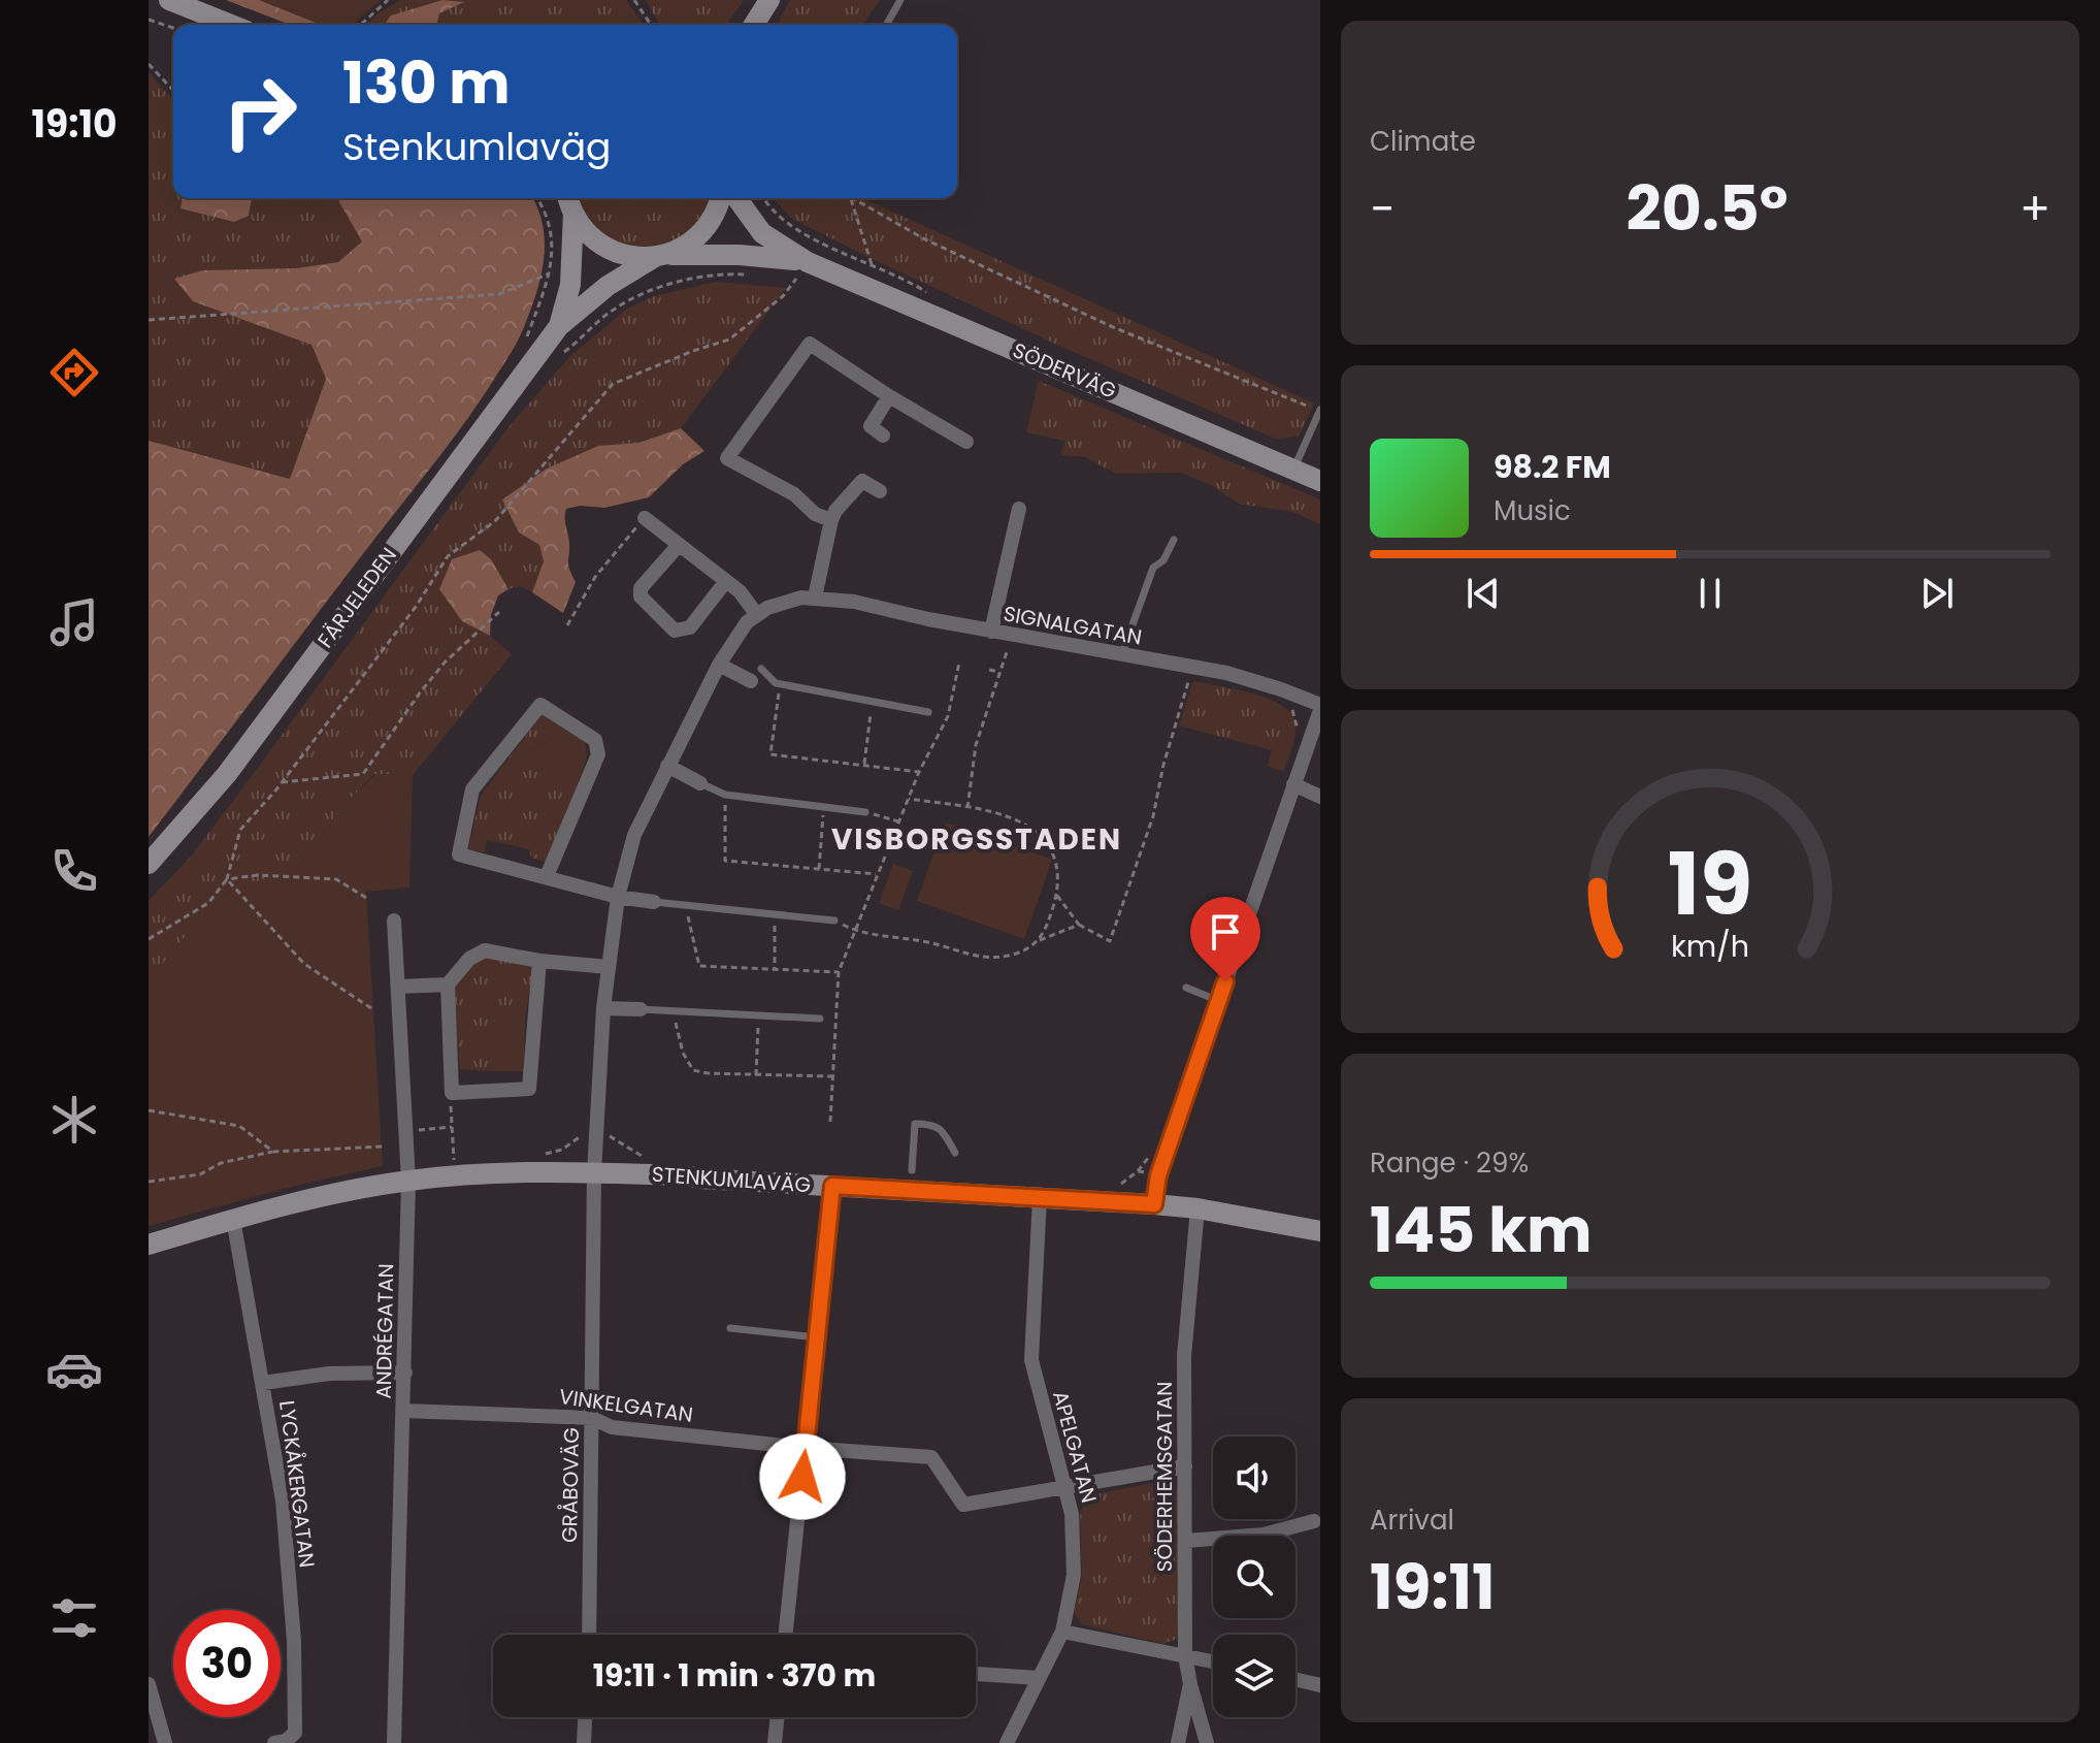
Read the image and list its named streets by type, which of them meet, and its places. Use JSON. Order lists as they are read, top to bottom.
{
  "streets": {
    "main road": ["SÖDERVÄG", "FÄRJELEDEN", "STENKUMLAVÄG"],
    "street": [
      "SIGNALGATAN",
      "ANDRÉGATAN",
      "VINKELGATAN",
      "APELGATAN",
      "SÖDERHEMSGATAN",
      "LYCKÅKERGATAN",
      "GRÅBOVÄG"
    ]
  },
  "crossings": [
    ["SÖDERVÄG", "FÄRJELEDEN"],
    ["SIGNALGATAN", "STENKUMLAVÄG"],
    ["SIGNALGATAN", "GRÅBOVÄG"],
    ["STENKUMLAVÄG", "ANDRÉGATAN"],
    ["STENKUMLAVÄG", "APELGATAN"],
    ["STENKUMLAVÄG", "SÖDERHEMSGATAN"],
    ["STENKUMLAVÄG", "LYCKÅKERGATAN"],
    ["STENKUMLAVÄG", "GRÅBOVÄG"],
    ["ANDRÉGATAN", "VINKELGATAN"],
    ["VINKELGATAN", "APELGATAN"],
    ["VINKELGATAN", "GRÅBOVÄG"]
  ],
  "districts": ["VISBORGSSTADEN"],
  "page": {
    "tabs": "19:10",
    "tile": [
      "Climate",
      ["Range · 29%", "145 km"],
      ["Arrival", "19:11"]
    ],
    "turn": ["130 m", "Stenkumlaväg"],
    "heat": ["−", "20.5°", "+"],
    "song": ["98.2 FM", "Music"],
    "limit": "30",
    "trip": "19:11 · 1 min · 370 m",
    "gauge": ["19", "km/h"]
  }
}
